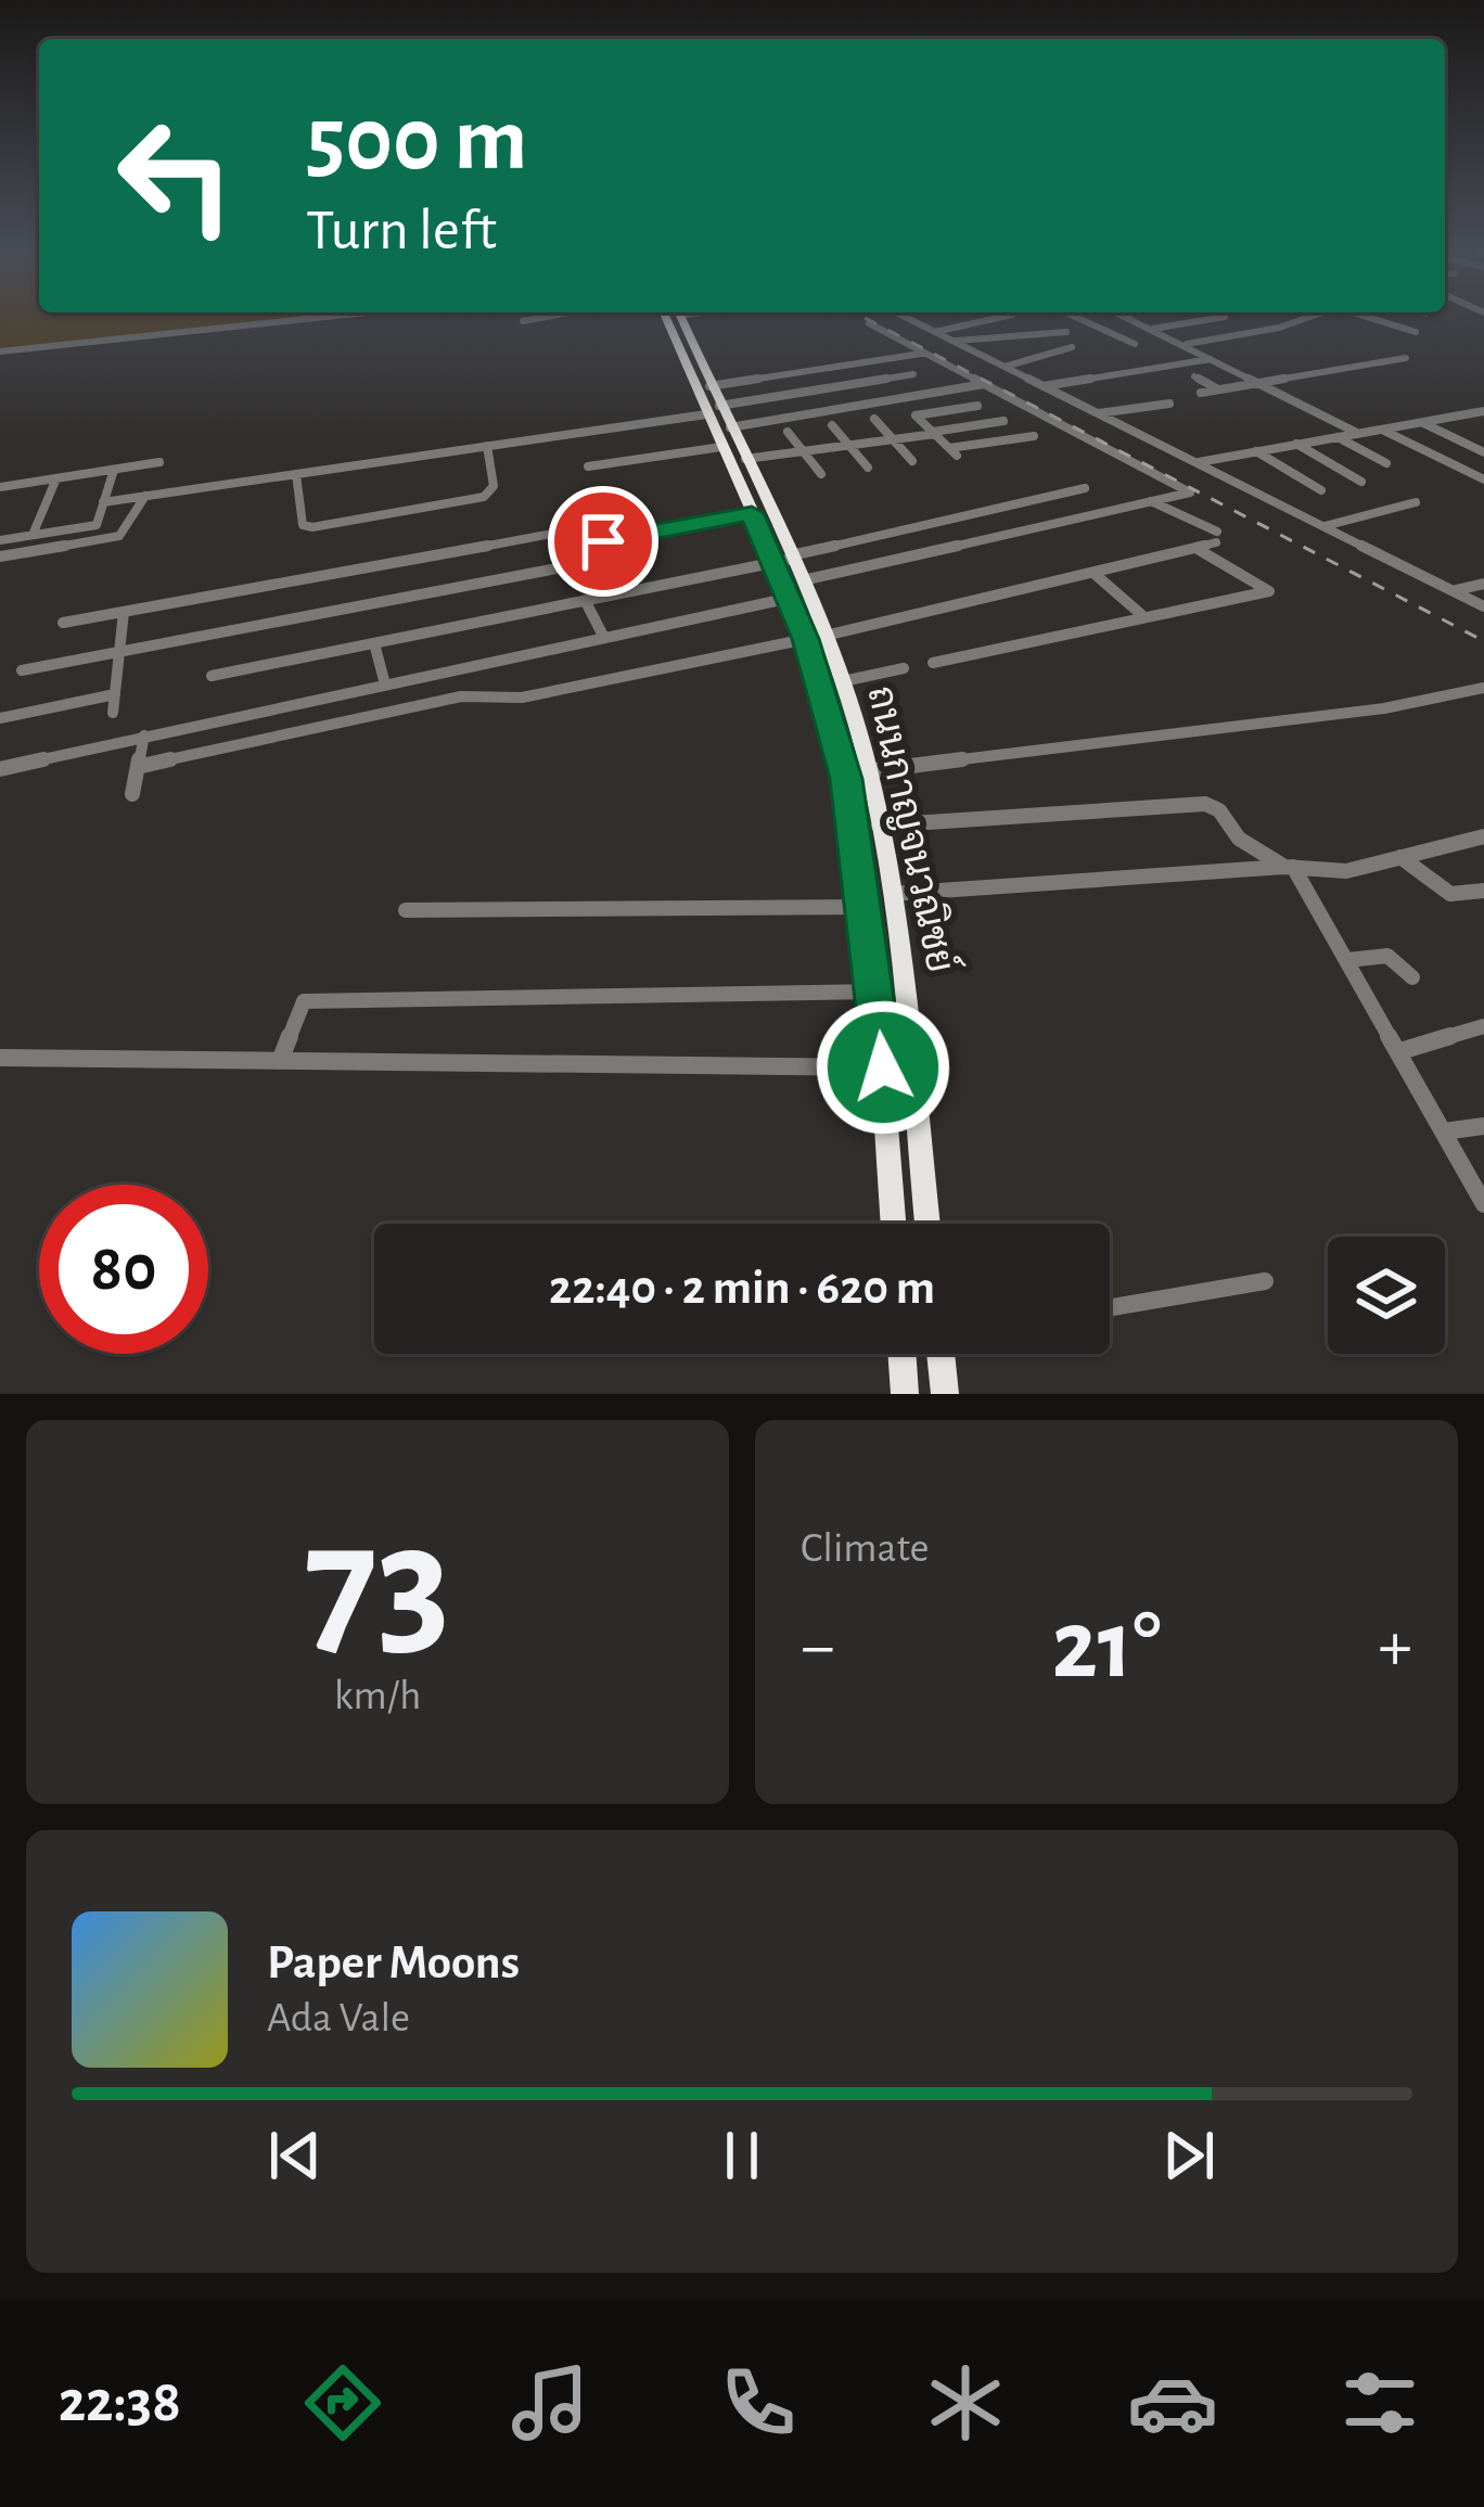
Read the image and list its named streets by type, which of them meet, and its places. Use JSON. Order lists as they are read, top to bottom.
{
  "streets": {
    "highway": ["ถนนกาญจนวณิชย์"]
  },
  "page": {
    "turn": ["500 m", "Turn left"],
    "limit": "80",
    "trip": "22:40 · 2 min · 620 m",
    "tile": [
      ["73", "km/h"],
      "Climate"
    ],
    "heat": ["−", "21°", "+"],
    "song": ["Paper Moons", "Ada Vale"],
    "tabs": "22:38"
  }
}
